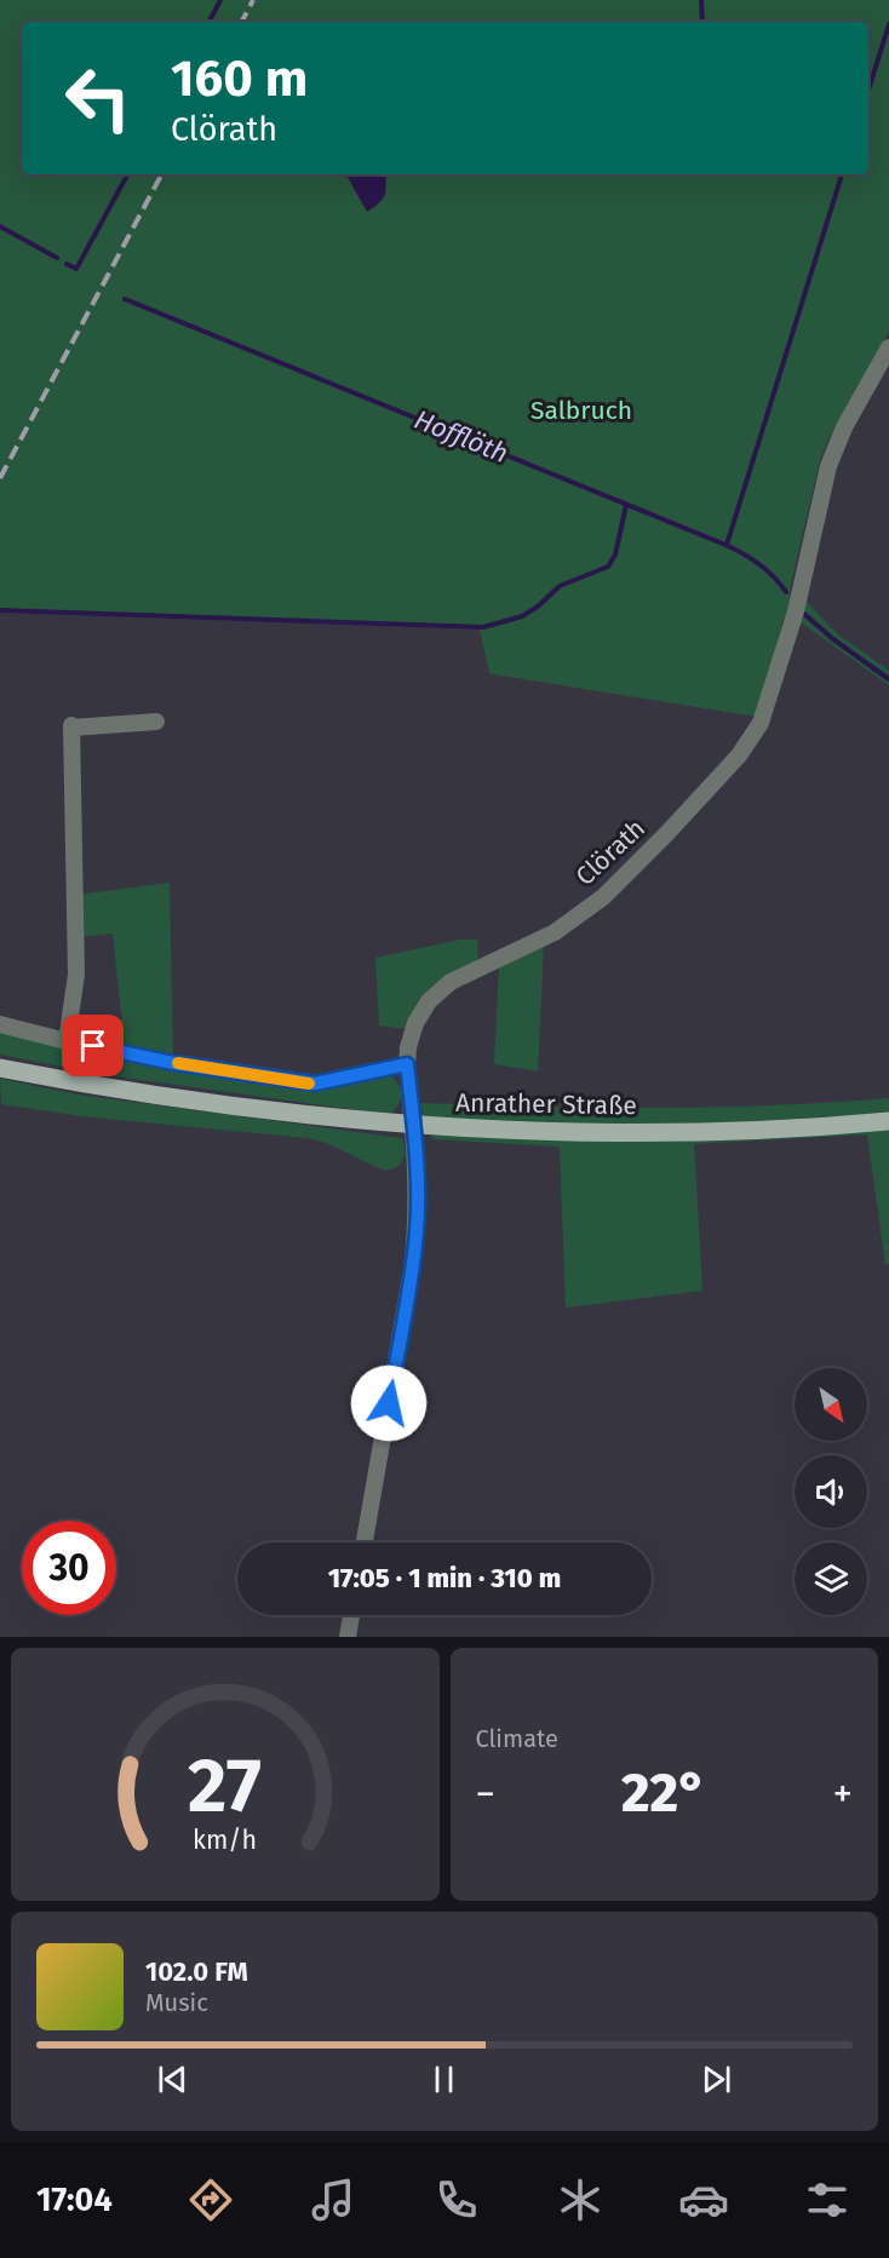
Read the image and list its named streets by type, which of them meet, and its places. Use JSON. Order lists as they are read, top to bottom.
{
  "streets": {
    "main road": ["Anrather Straße"],
    "street": ["Clörath"]
  },
  "crossings": [
    ["Clörath", "Anrather Straße"]
  ],
  "water": ["Hofflöth"],
  "parks": ["Salbruch"],
  "north": "bottom right",
  "page": {
    "turn": ["160 m", "Clörath"],
    "limit": "30",
    "trip": "17:05 · 1 min · 310 m",
    "tile": "Climate",
    "heat": ["−", "22°", "+"],
    "song": ["102.0 FM", "Music"],
    "tabs": "17:04",
    "gauge": ["27", "km/h"]
  }
}
